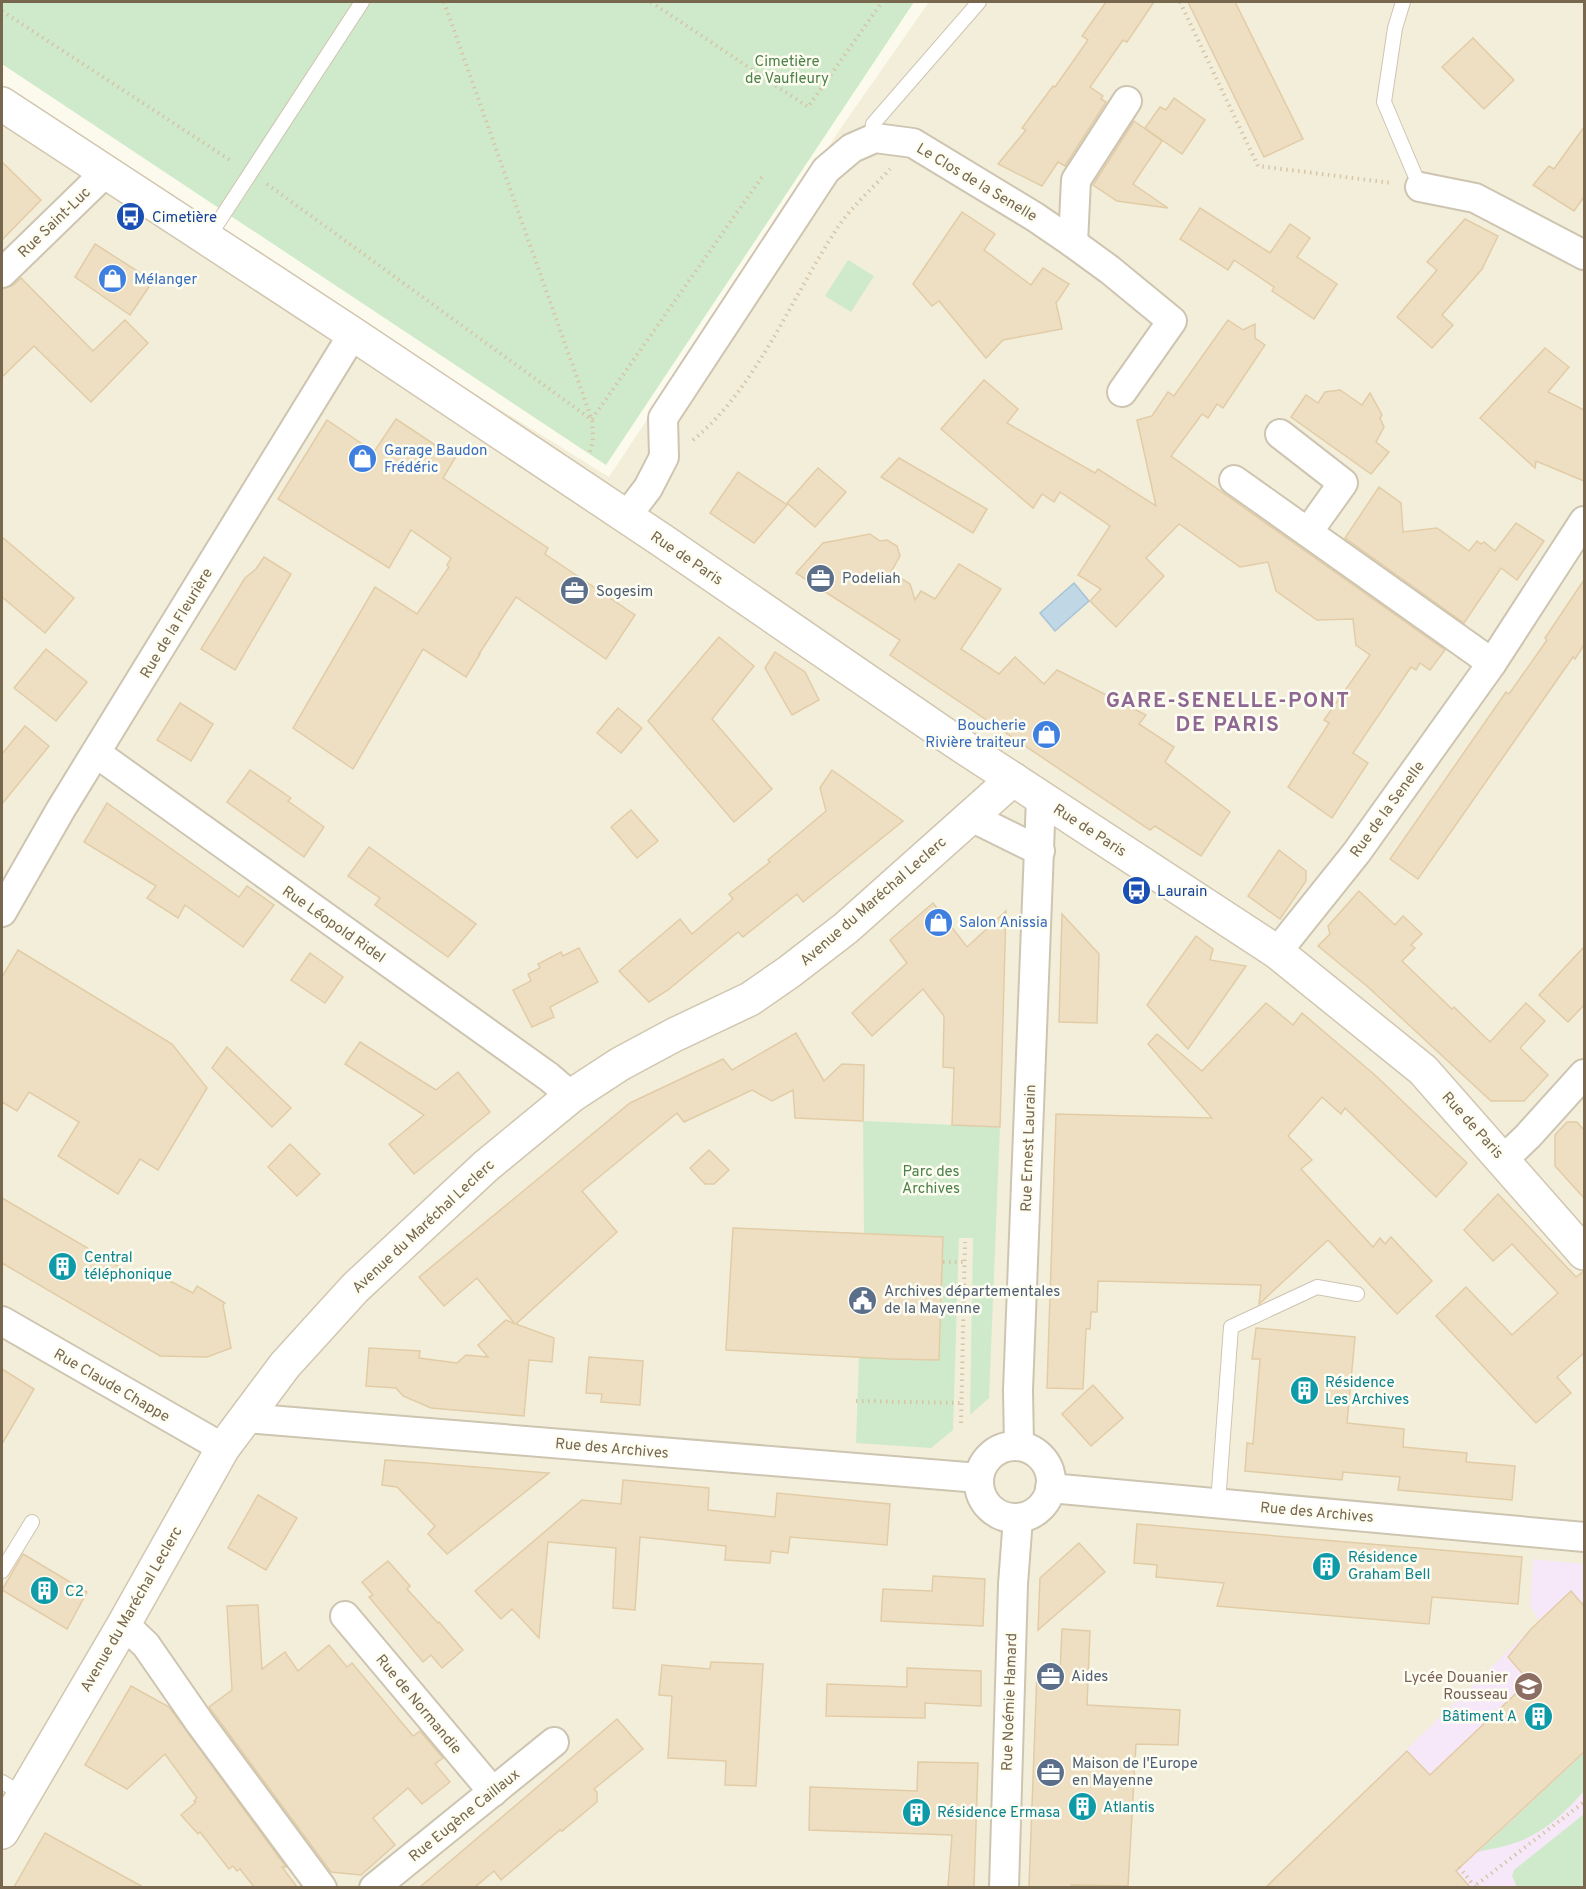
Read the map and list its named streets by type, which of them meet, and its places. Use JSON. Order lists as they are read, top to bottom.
{
  "streets": {
    "main road": ["Rue de Paris", "Avenue du Maréchal Leclerc"],
    "street": [
      "Le Clos de la Senelle",
      "Rue Saint-Luc",
      "Rue de la Fleurière",
      "Rue de la Senelle",
      "Rue Léopold Ridel",
      "Rue Ernest Laurain",
      "Rue Claude Chappe",
      "Rue des Archives",
      "Rue Noémie Hamard",
      "Rue de Normandie",
      "Rue Eugène Caillaux"
    ]
  },
  "crossings": [
    ["Rue Saint-Luc", "Rue de Paris"],
    ["Rue de Paris", "Rue de la Fleurière"],
    ["Rue de Paris", "Rue de la Senelle"],
    ["Rue de Paris", "Avenue du Maréchal Leclerc"],
    ["Rue de Paris", "Rue Ernest Laurain"],
    ["Rue de la Fleurière", "Rue Léopold Ridel"],
    ["Avenue du Maréchal Leclerc", "Rue Léopold Ridel"],
    ["Avenue du Maréchal Leclerc", "Rue Claude Chappe"],
    ["Avenue du Maréchal Leclerc", "Rue des Archives"],
    ["Rue Ernest Laurain", "Rue des Archives"],
    ["Rue Ernest Laurain", "Rue Noémie Hamard"],
    ["Rue des Archives", "Rue Noémie Hamard"],
    ["Rue de Normandie", "Rue Eugène Caillaux"]
  ],
  "districts": ["GARE-SENELLE-PONT DE PARIS"],
  "parks": ["Cimetière de Vaufleury", "Parc des Archives"],
  "places": {
    "bus stop": ["Cimetière", "Laurain"],
    "shop": [
      "Mélanger",
      "Garage Baudon Frédéric",
      "Boucherie Rivière traiteur",
      "Salon Anissia"
    ],
    "office": [
      "Podeliah",
      "Sogesim",
      "Aides",
      "Maison de l'Europe en Mayenne"
    ],
    "building": [
      "Central téléphonique",
      "Résidence Les Archives",
      "Résidence Graham Bell",
      "C2",
      "Bâtiment A",
      "Atlantis",
      "Résidence Ermasa"
    ],
    "public building": ["Archives départementales de la Mayenne"],
    "school or university": ["Lycée Douanier Rousseau"]
  }
}
